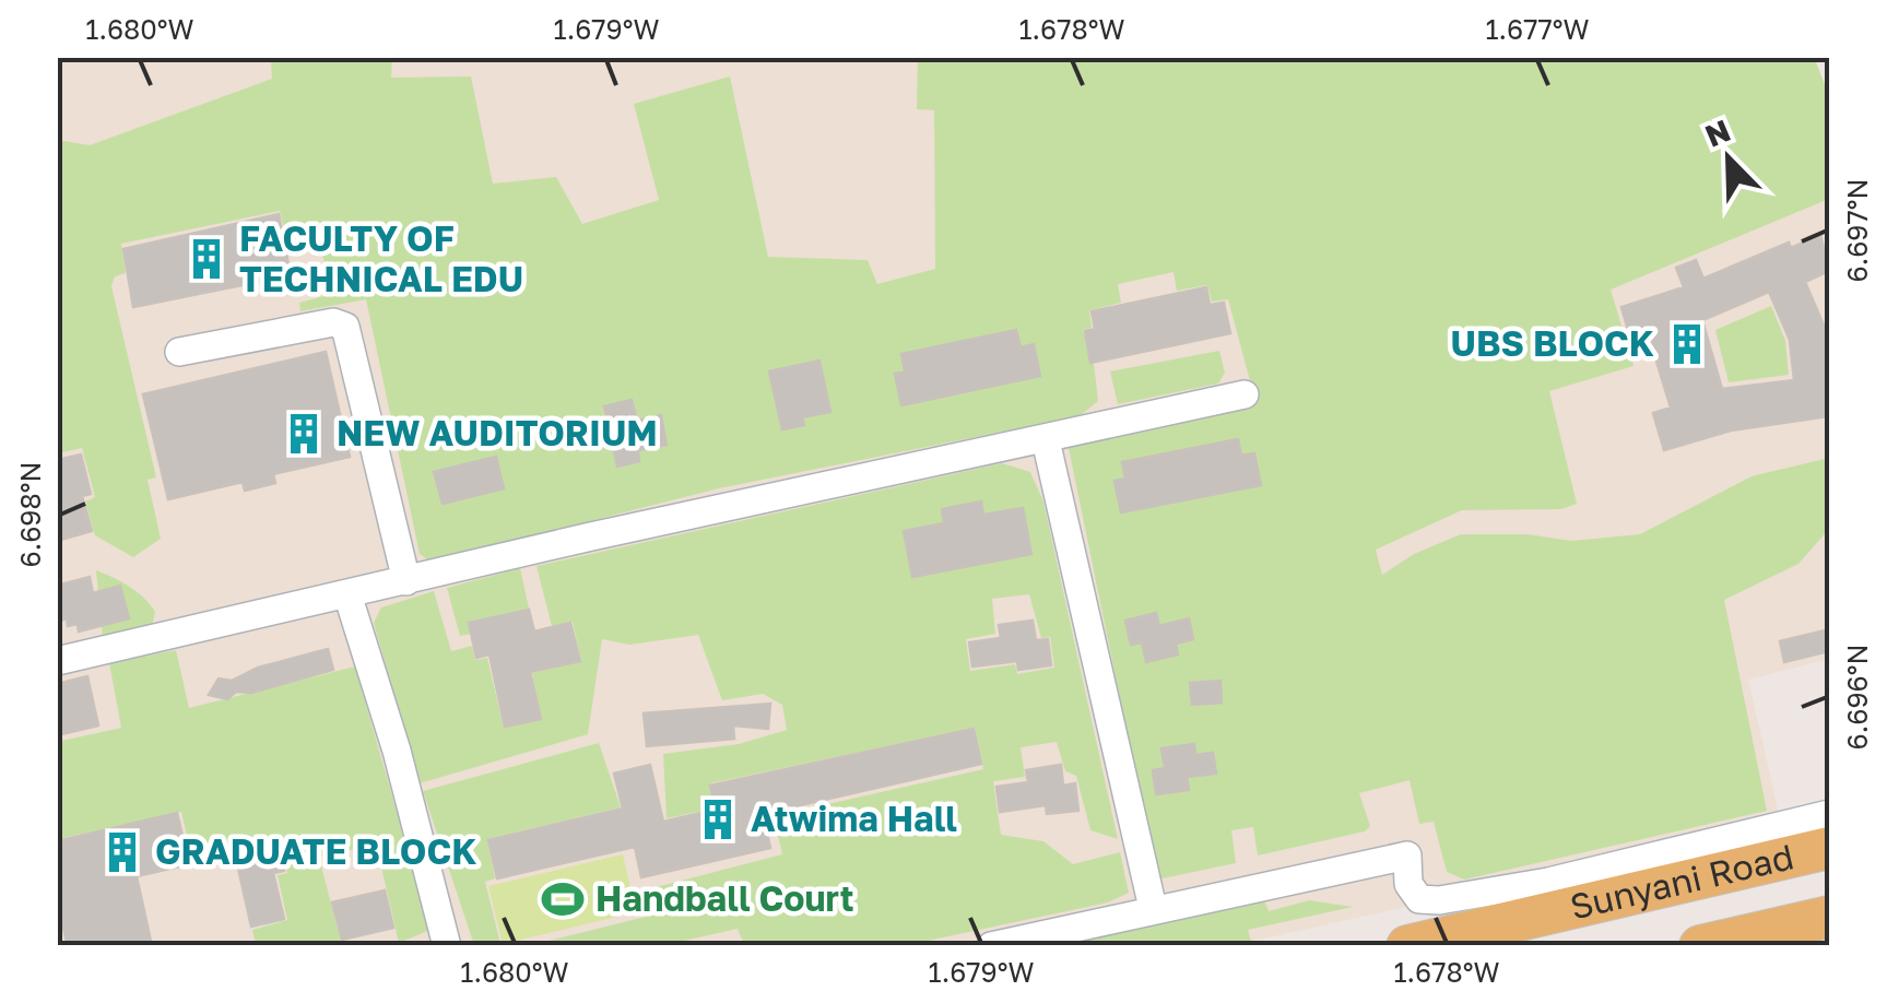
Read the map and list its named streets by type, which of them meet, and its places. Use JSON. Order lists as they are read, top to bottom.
{
  "streets": {
    "main road": ["Sunyani Road"]
  },
  "places": {
    "building": [
      "FACULTY OF TECHNICAL EDU",
      "UBS BLOCK",
      "NEW AUDITORIUM",
      "Atwima Hall",
      "GRADUATE BLOCK"
    ],
    "sports": ["Handball Court"]
  },
  "north": "top left",
  "coordinates": [
    "1.680°W",
    "1.679°W",
    "1.678°W",
    "1.677°W",
    "6.697°N",
    "6.698°N",
    "6.696°N"
  ]
}
